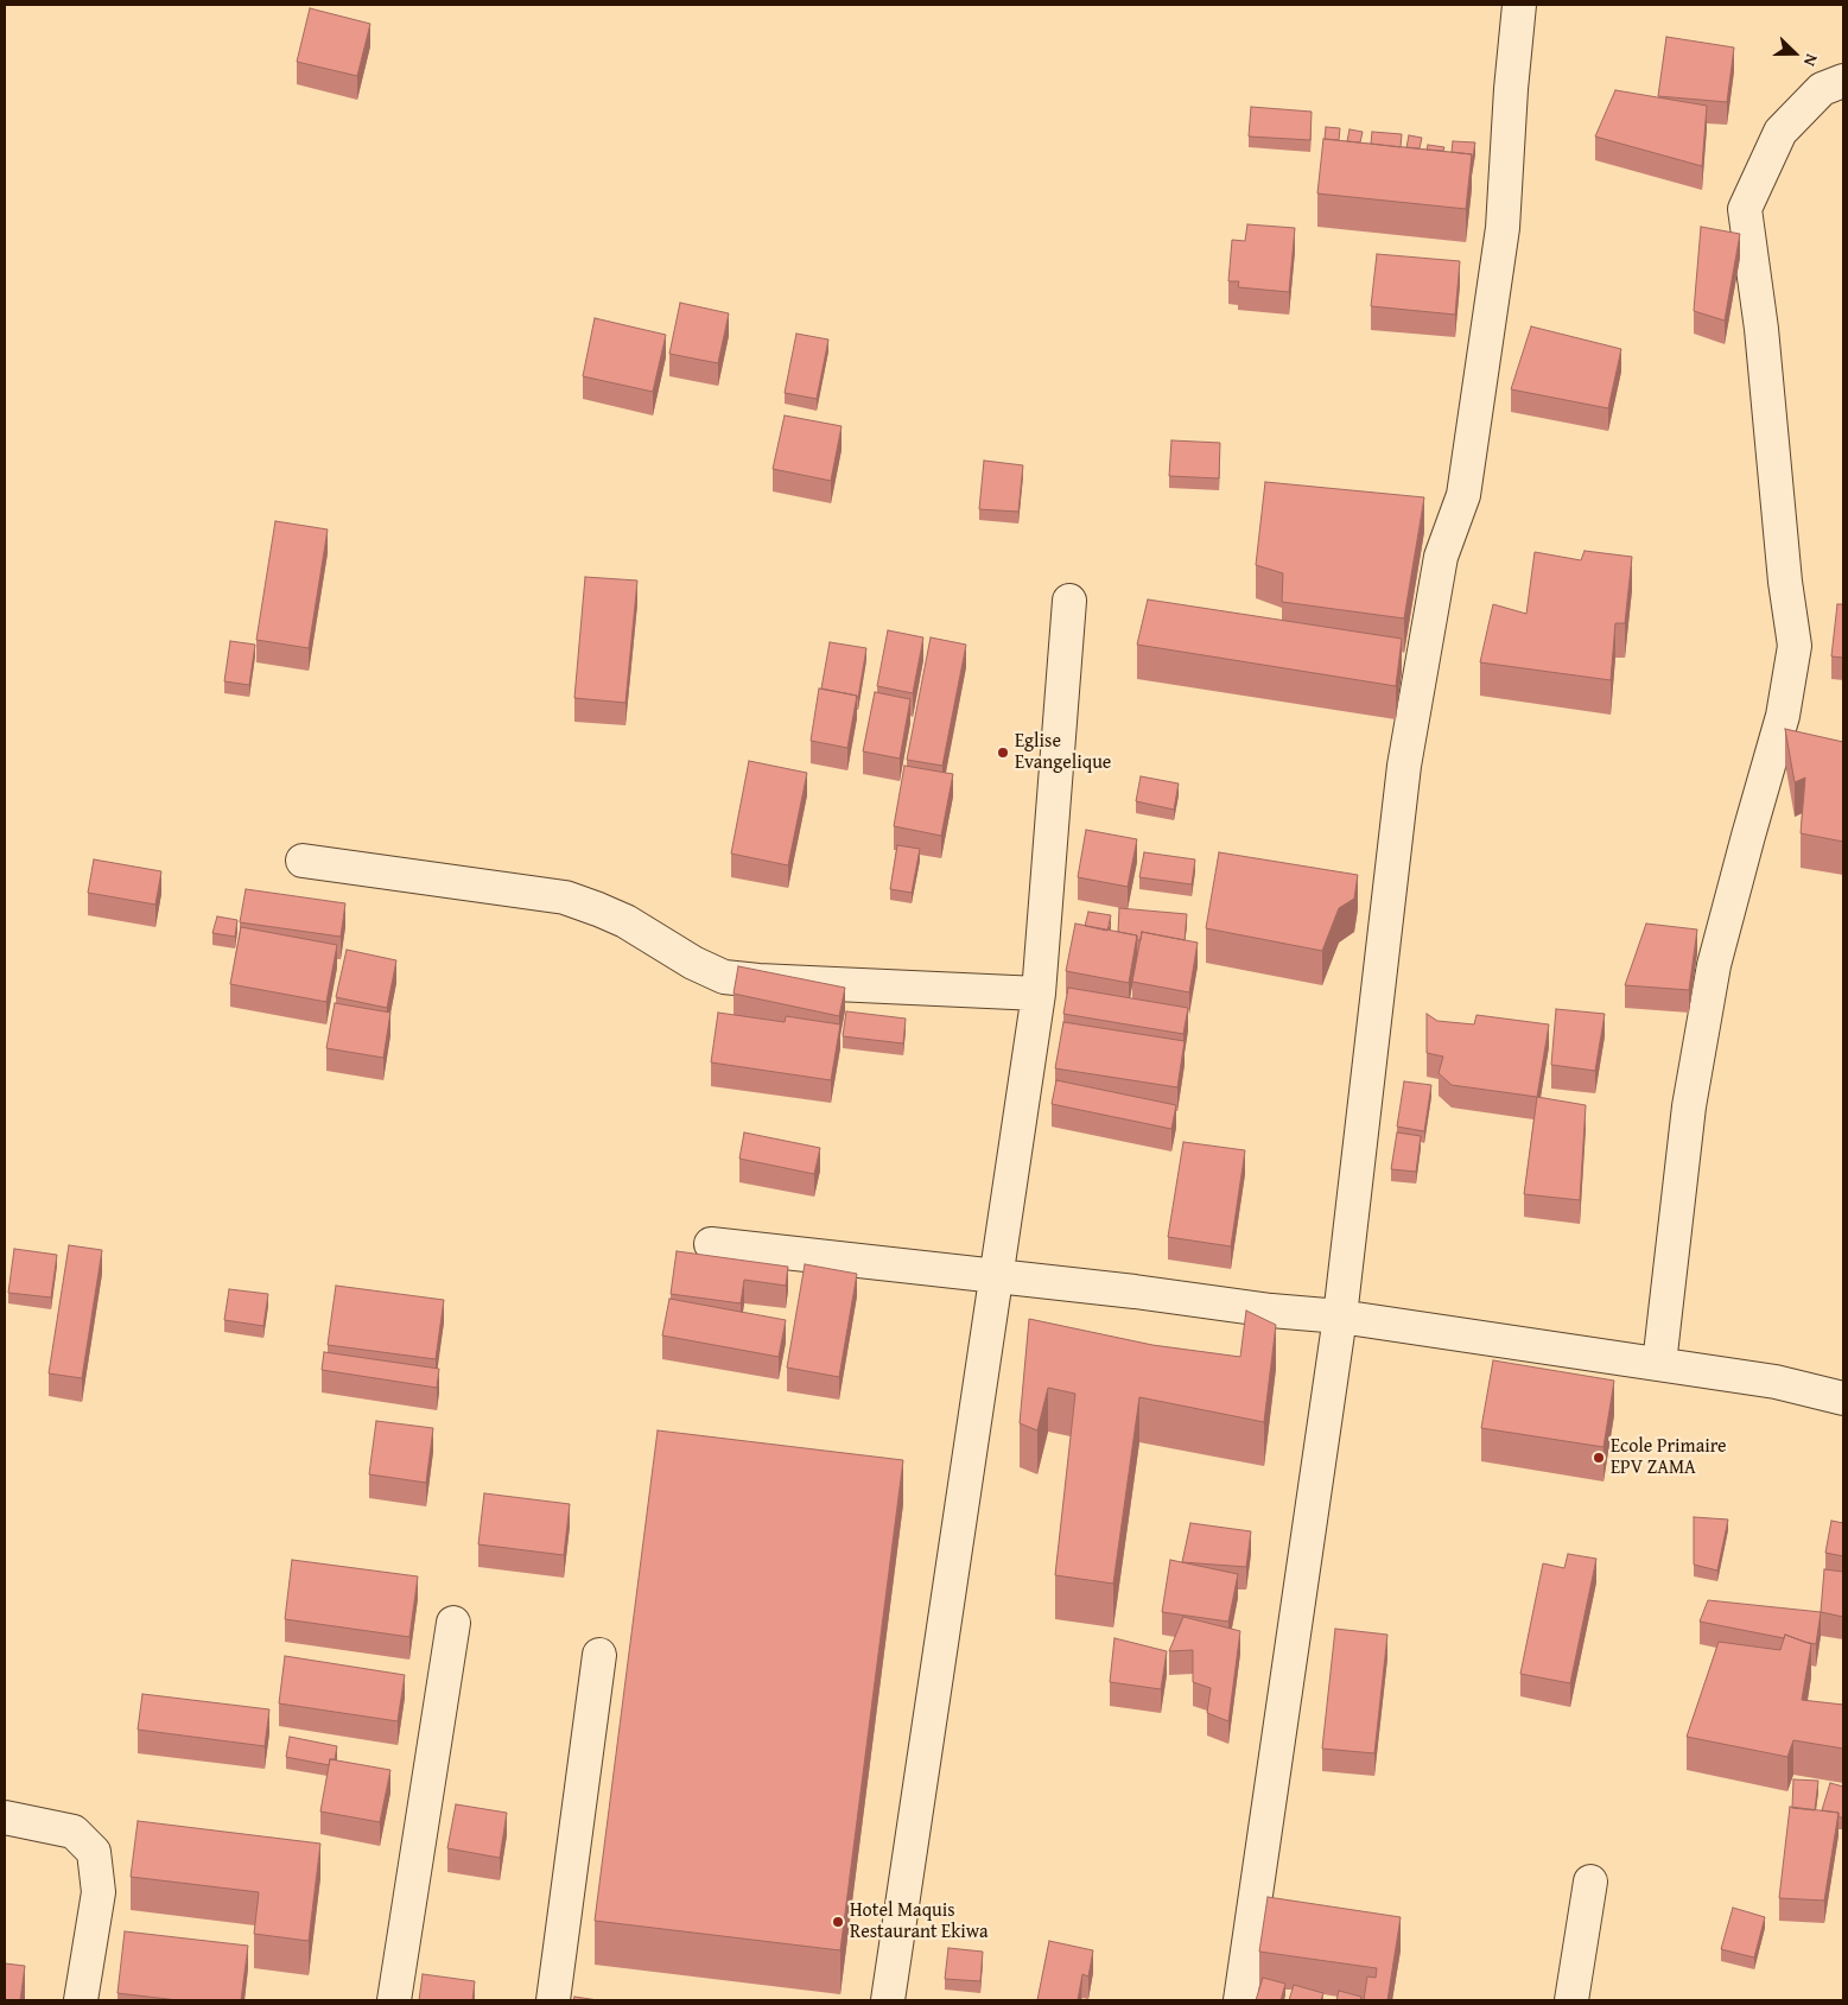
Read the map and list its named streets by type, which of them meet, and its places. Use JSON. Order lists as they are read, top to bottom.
{
  "places": ["Eglise Evangelique", "Ecole Primaire EPV ZAMA", "Hotel Maquis Restaurant Ekiwa"],
  "north": "right"
}
